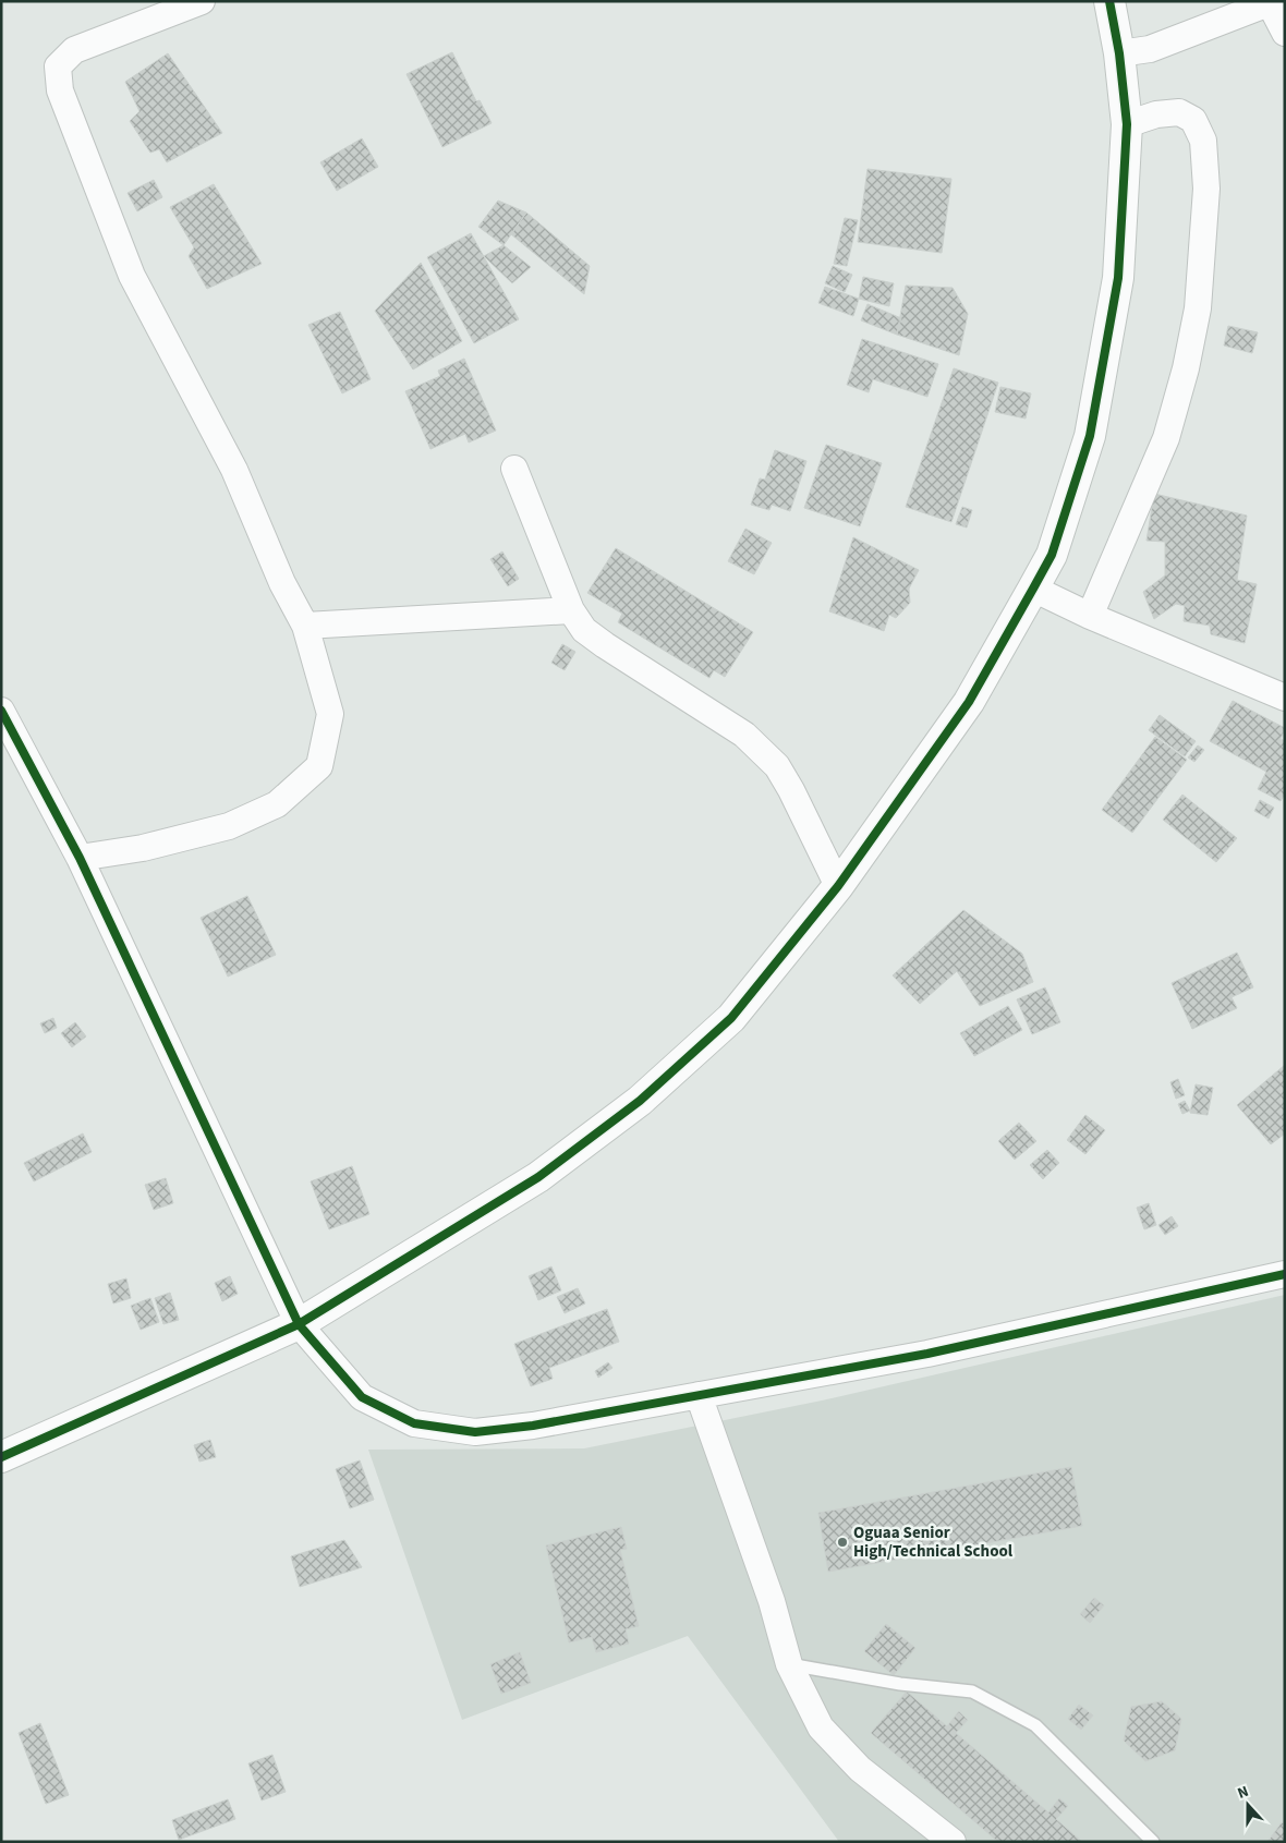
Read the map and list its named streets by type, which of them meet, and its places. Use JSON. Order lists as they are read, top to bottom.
{
  "places": ["Oguaa Senior High/Technical School"],
  "north": "top"
}
